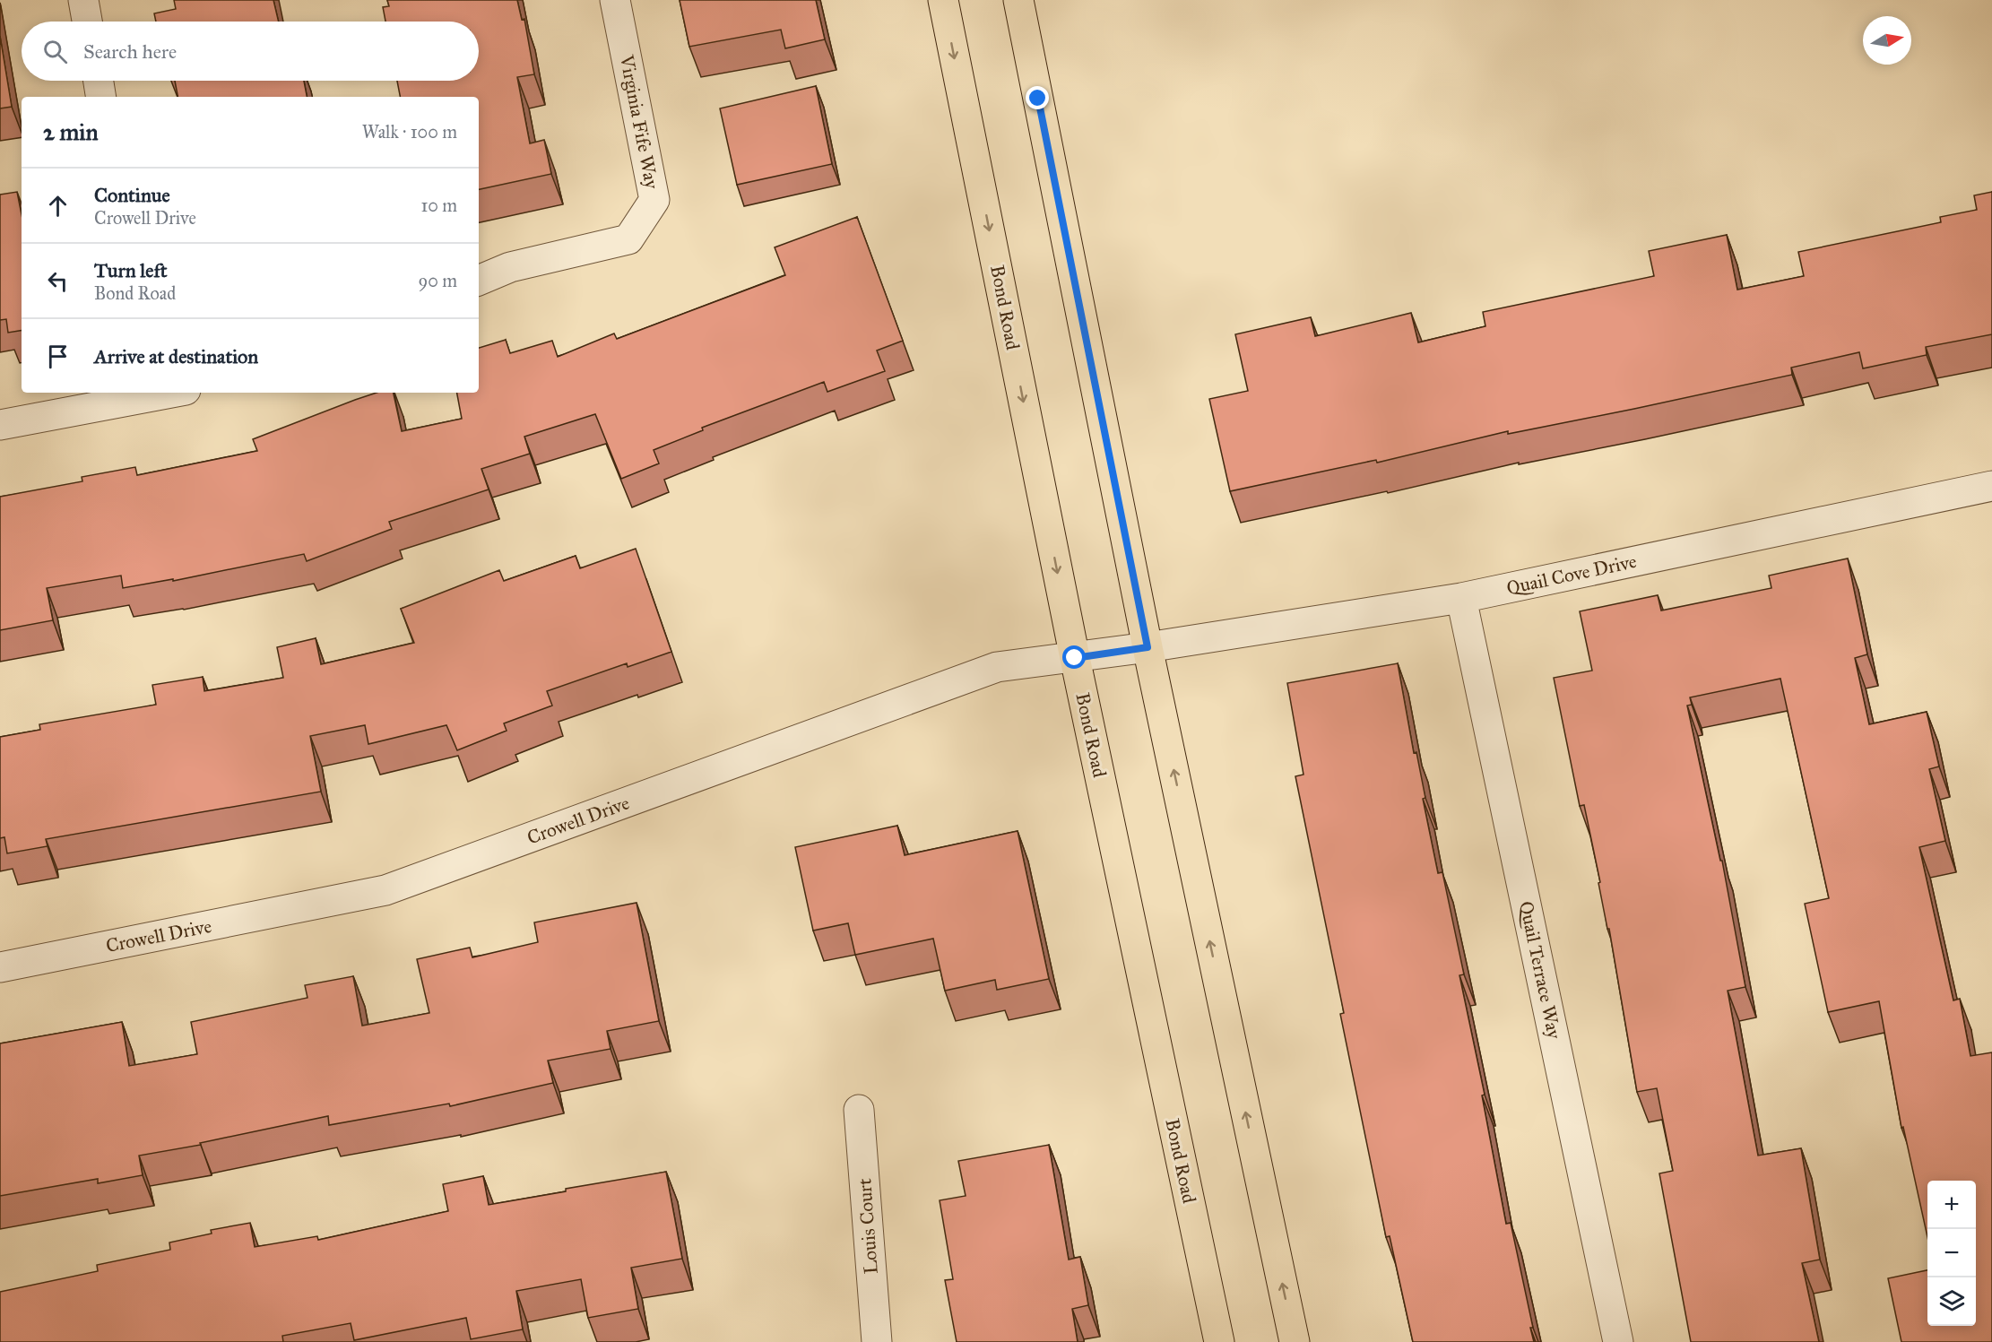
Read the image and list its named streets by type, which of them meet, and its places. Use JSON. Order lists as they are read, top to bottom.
{
  "streets": {
    "main road": ["Bond Road"],
    "street": [
      "Virginia Fife Way",
      "Quail Cove Drive",
      "Crowell Drive",
      "Quail Terrace Way",
      "Louis Court"
    ]
  },
  "crossings": [
    ["Bond Road", "Crowell Drive"],
    ["Quail Cove Drive", "Crowell Drive"],
    ["Quail Cove Drive", "Quail Terrace Way"]
  ],
  "north": "right",
  "page": {
    "search": "Search here",
    "heading": ["2 min", "Walk · 100 m"],
    "list": [
      ["Continue", "Crowell Drive", "10 m"],
      ["Turn left", "Bond Road", "90 m"],
      "Arrive at destination"
    ],
    "map_buttons": ["+", "−"]
  }
}
